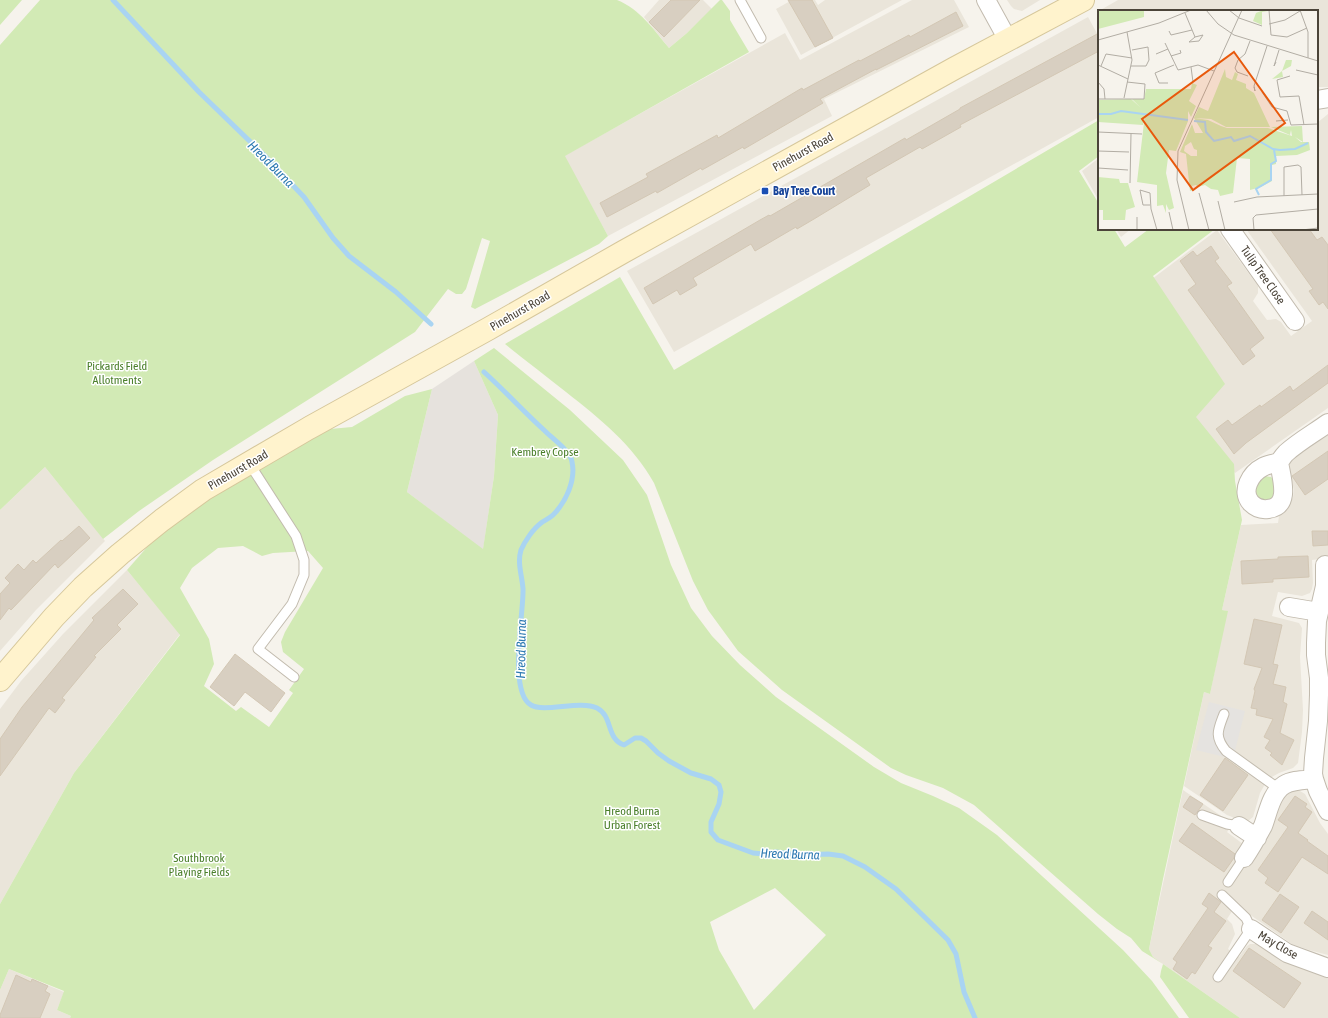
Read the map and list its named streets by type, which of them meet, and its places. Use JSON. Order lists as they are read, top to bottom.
{
  "streets": {
    "street": ["Pinehurst Road", "Tulip Tree Close", "May Close"]
  },
  "water": ["Hreod Burna"],
  "parks": [
    "Pickards Field Allotments",
    "Kembrey Copse",
    "Hreod Burna Urban Forest",
    "Southbrook Playing Fields"
  ],
  "places": {
    "transit": ["Bay Tree Court"]
  }
}
